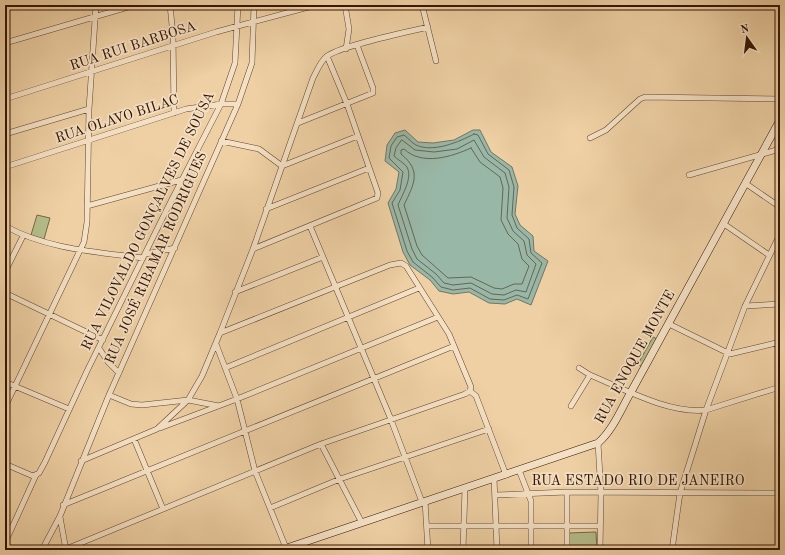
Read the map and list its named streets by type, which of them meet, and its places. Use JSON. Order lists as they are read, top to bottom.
{
  "streets": {
    "main road": ["RUA ENOQUE MONTE"],
    "street": [
      "RUA RUI BARBOSA",
      "RUA OLAVO BILAC",
      "RUA VILOVALDO GONÇALVES DE SOUSA",
      "RUA JOSÉ RIBAMAR RODRIGUES",
      "RUA ESTADO RIO DE JANEIRO"
    ]
  },
  "crossings": [
    ["RUA RUI BARBOSA", "RUA VILOVALDO GONÇALVES DE SOUSA"],
    ["RUA RUI BARBOSA", "RUA JOSÉ RIBAMAR RODRIGUES"],
    ["RUA OLAVO BILAC", "RUA VILOVALDO GONÇALVES DE SOUSA"],
    ["RUA OLAVO BILAC", "RUA JOSÉ RIBAMAR RODRIGUES"]
  ],
  "north": "top"
}
